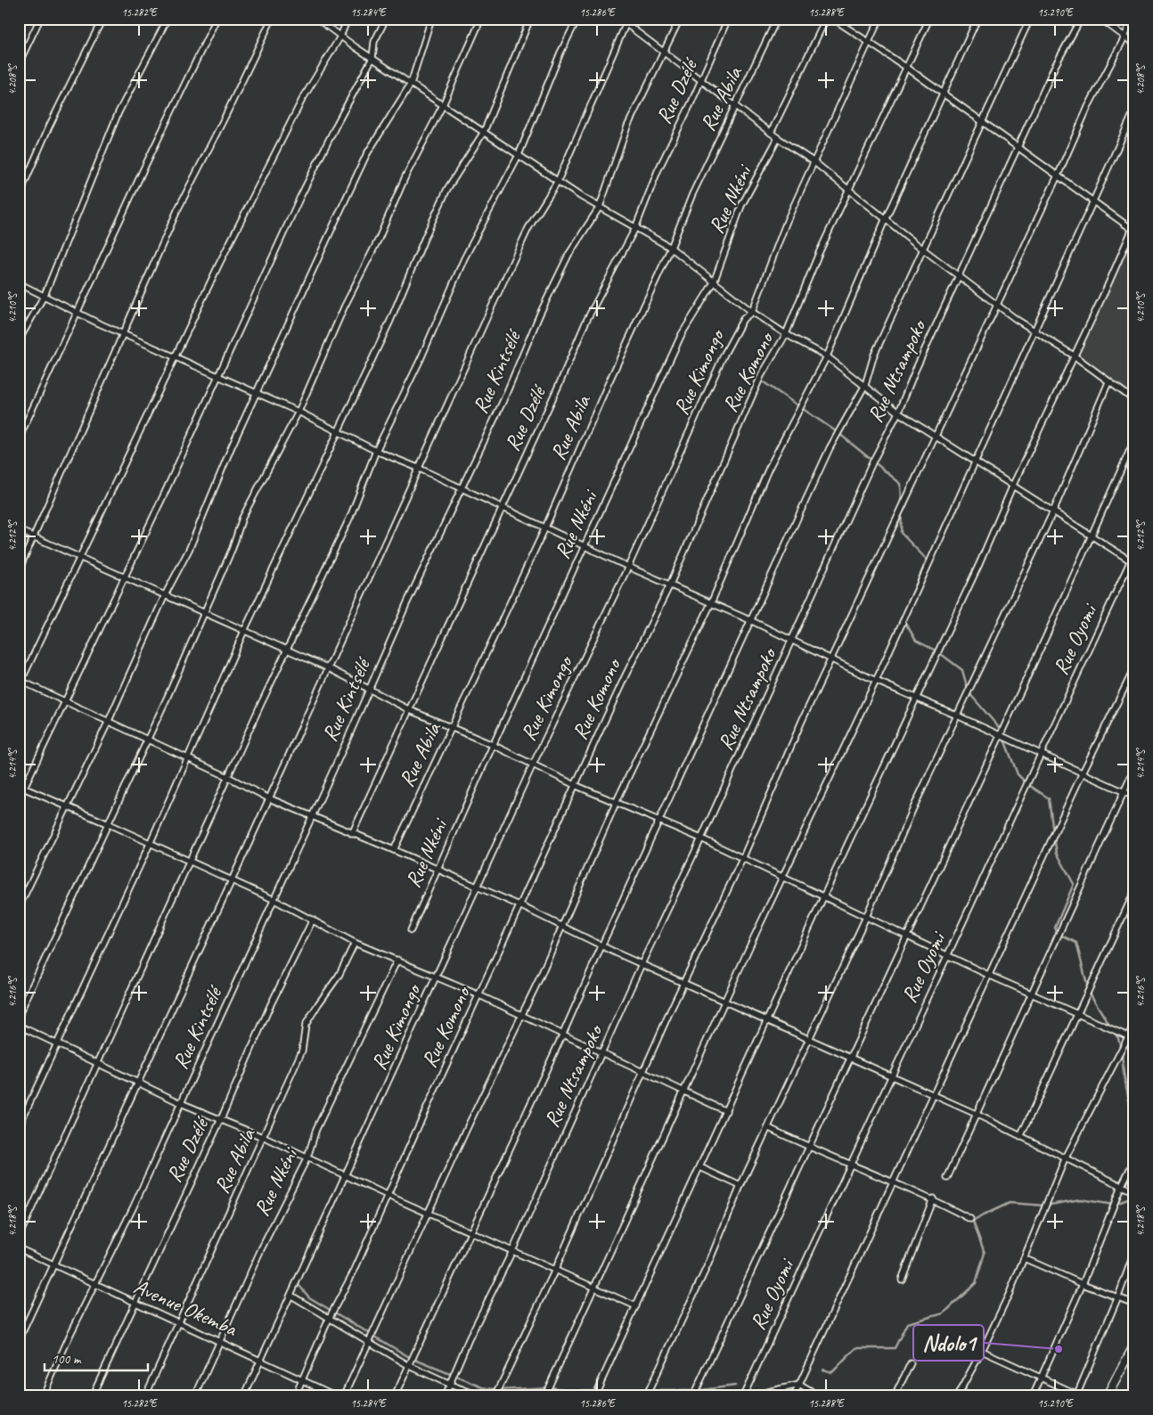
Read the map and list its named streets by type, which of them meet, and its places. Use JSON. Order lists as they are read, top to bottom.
{
  "streets": {
    "street": [
      "Rue Dzélé",
      "Rue Abila",
      "Rue Nkéni",
      "Rue Ntsampoko",
      "Rue Kintsélé",
      "Rue Kimongo",
      "Rue Komono",
      "Rue Oyomi",
      "Avenue Okemba"
    ]
  },
  "crossings": [
    ["Rue Dzélé", "Avenue Okemba"],
    ["Rue Abila", "Avenue Okemba"],
    ["Rue Nkéni", "Avenue Okemba"],
    ["Rue Kintsélé", "Avenue Okemba"],
    ["Rue Kimongo", "Avenue Okemba"],
    ["Rue Komono", "Avenue Okemba"]
  ],
  "places": ["Ndolo1"],
  "scale_bar": "100 m",
  "coordinates": [
    "15.282°E",
    "15.284°E",
    "15.286°E",
    "15.288°E",
    "15.290°E",
    "4.208°S",
    "4.210°S",
    "4.212°S",
    "4.214°S",
    "4.216°S",
    "4.218°S"
  ]
}
